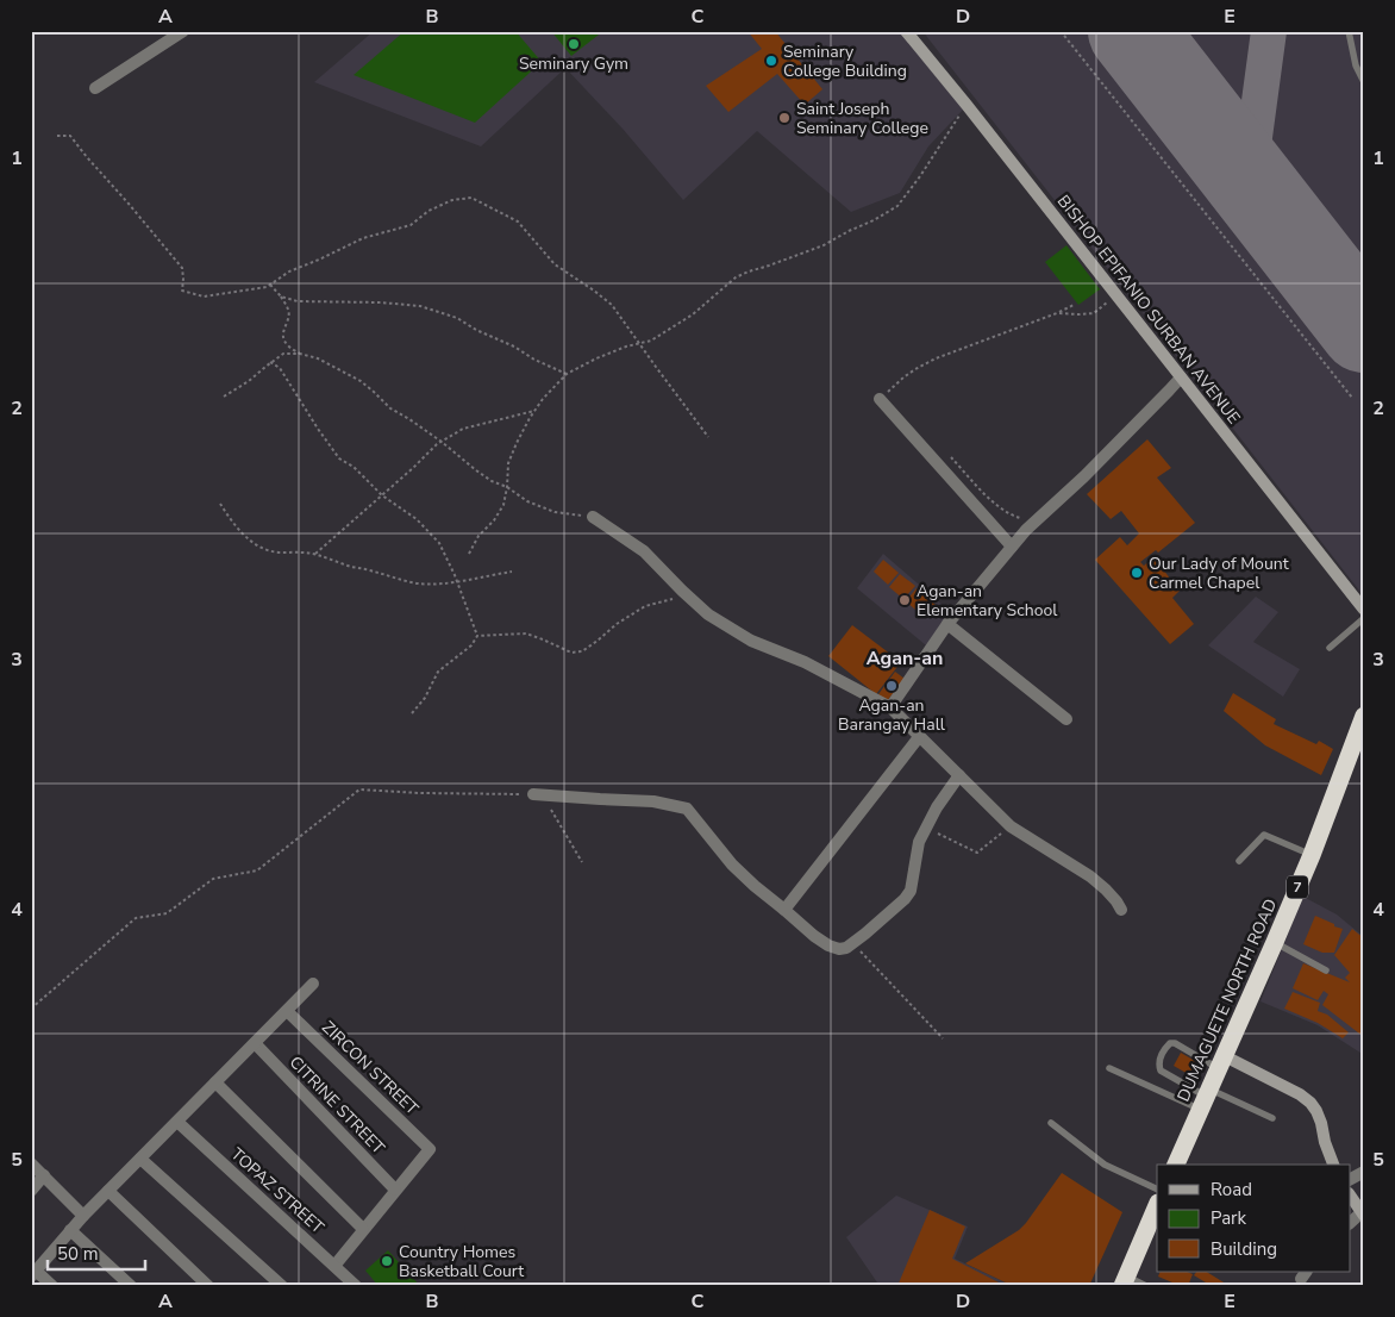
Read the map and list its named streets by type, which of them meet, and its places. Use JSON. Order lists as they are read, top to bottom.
{
  "streets": {
    "highway": ["7", "DUMAGUETE NORTH ROAD"],
    "street": [
      "BISHOP EPIFANIO SURBAN AVENUE",
      "ZIRCON STREET",
      "CITRINE STREET",
      "TOPAZ STREET"
    ]
  },
  "crossings": [
    ["ZIRCON STREET", "CITRINE STREET"]
  ],
  "districts": ["Agan-an"],
  "places": [
    "Seminary Gym",
    "Seminary College Building",
    "Saint Joseph Seminary College",
    "Our Lady of Mount Carmel Chapel",
    "Agan-an Elementary School",
    "Agan-an Barangay Hall",
    "Country Homes Basketball Court"
  ],
  "legend": ["Road", "Park", "Building"],
  "scale_bar": "50 m",
  "grid": {
    "columns": [
      "A",
      "B",
      "C",
      "D",
      "E"
    ],
    "rows": [
      "1",
      "2",
      "3",
      "4",
      "5"
    ]
  }
}
